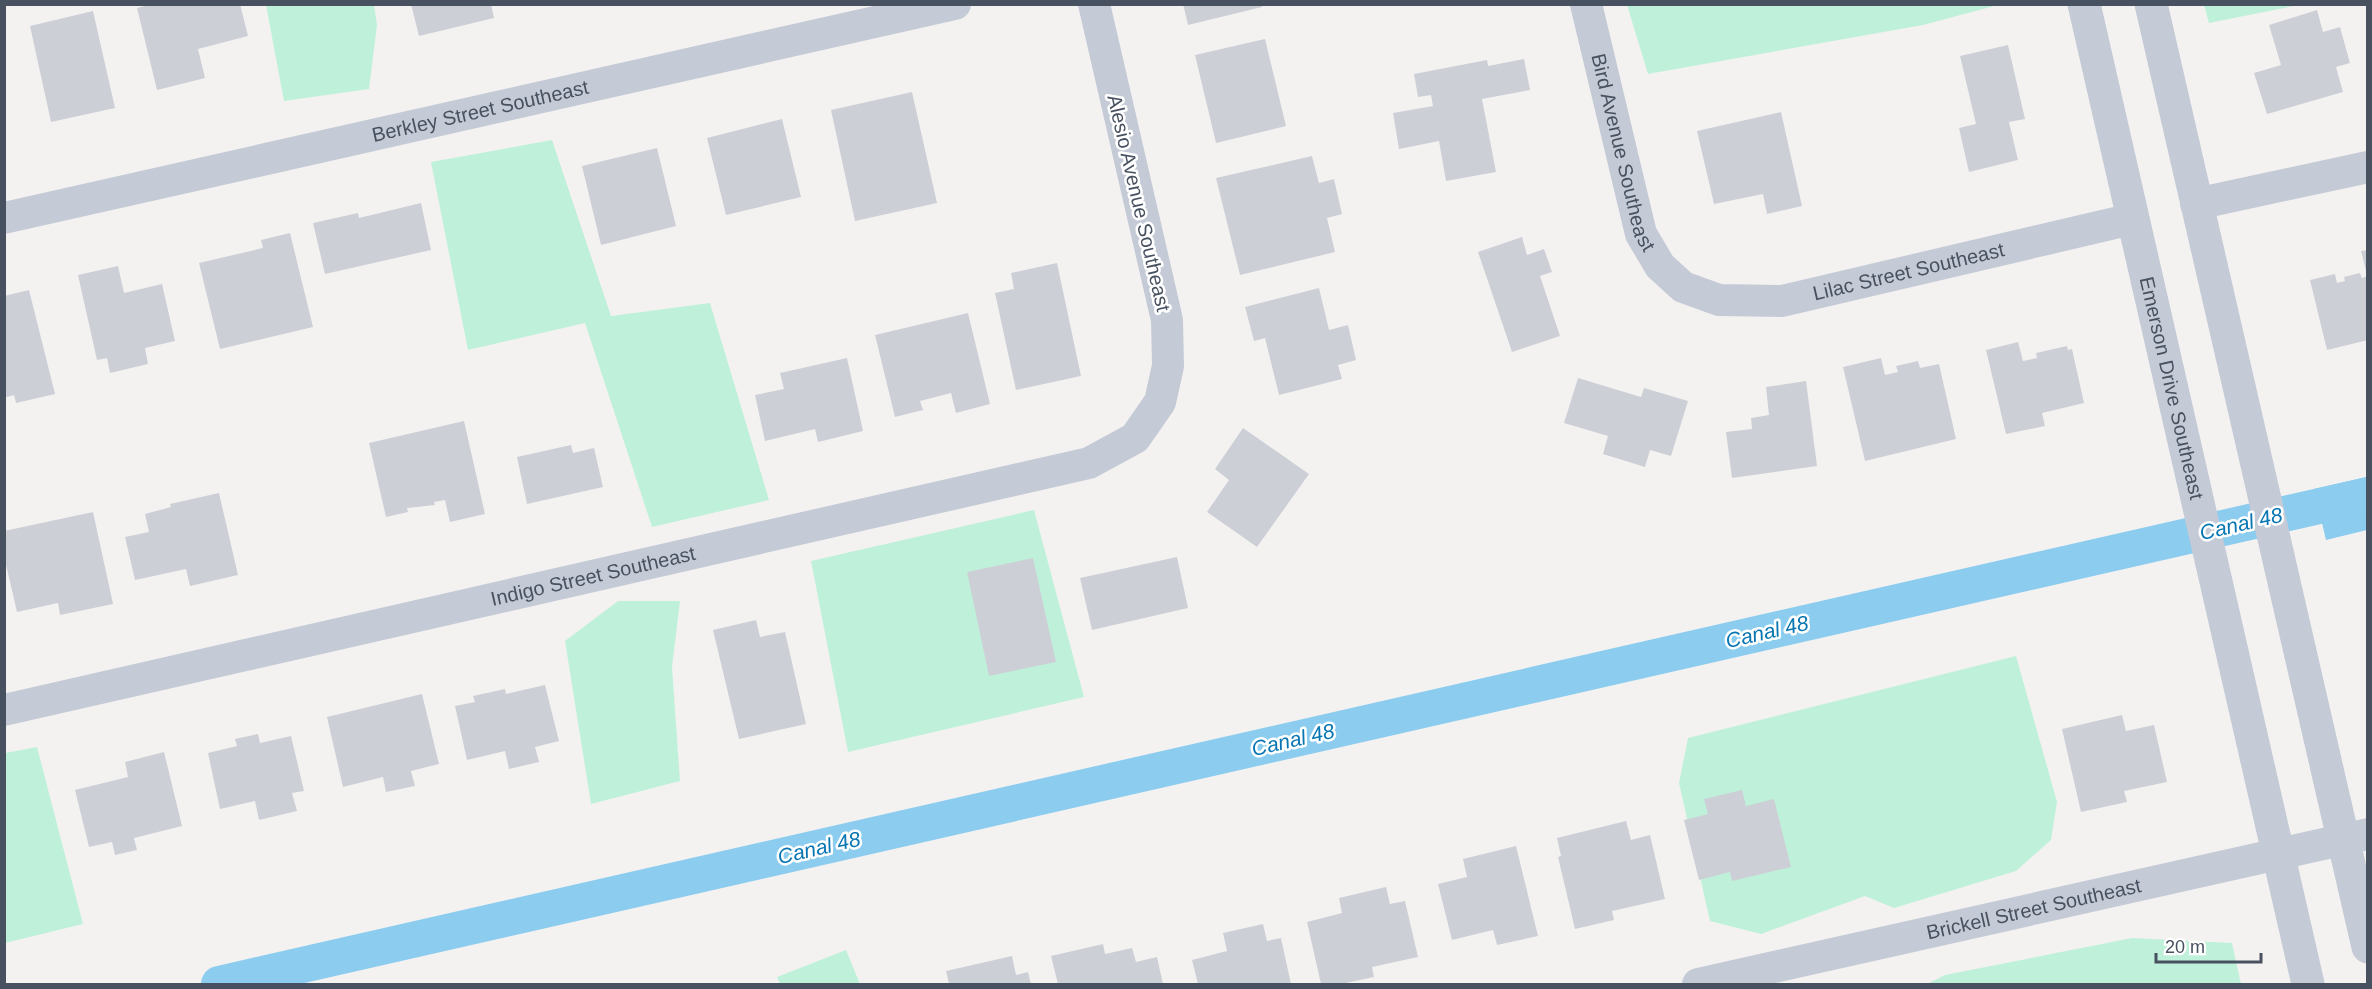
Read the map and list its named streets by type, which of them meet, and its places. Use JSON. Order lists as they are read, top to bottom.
{
  "streets": {
    "street": [
      "Berkley Street Southeast",
      "Bird Avenue Southeast",
      "Alesio Avenue Southeast",
      "Lilac Street Southeast",
      "Emerson Drive Southeast",
      "Indigo Street Southeast",
      "Brickell Street Southeast"
    ]
  },
  "crossings": [
    ["Bird Avenue Southeast", "Lilac Street Southeast"],
    ["Alesio Avenue Southeast", "Indigo Street Southeast"],
    ["Lilac Street Southeast", "Emerson Drive Southeast"],
    ["Emerson Drive Southeast", "Brickell Street Southeast"]
  ],
  "water": ["Canal 48"],
  "scale_bar": "20 m"
}
